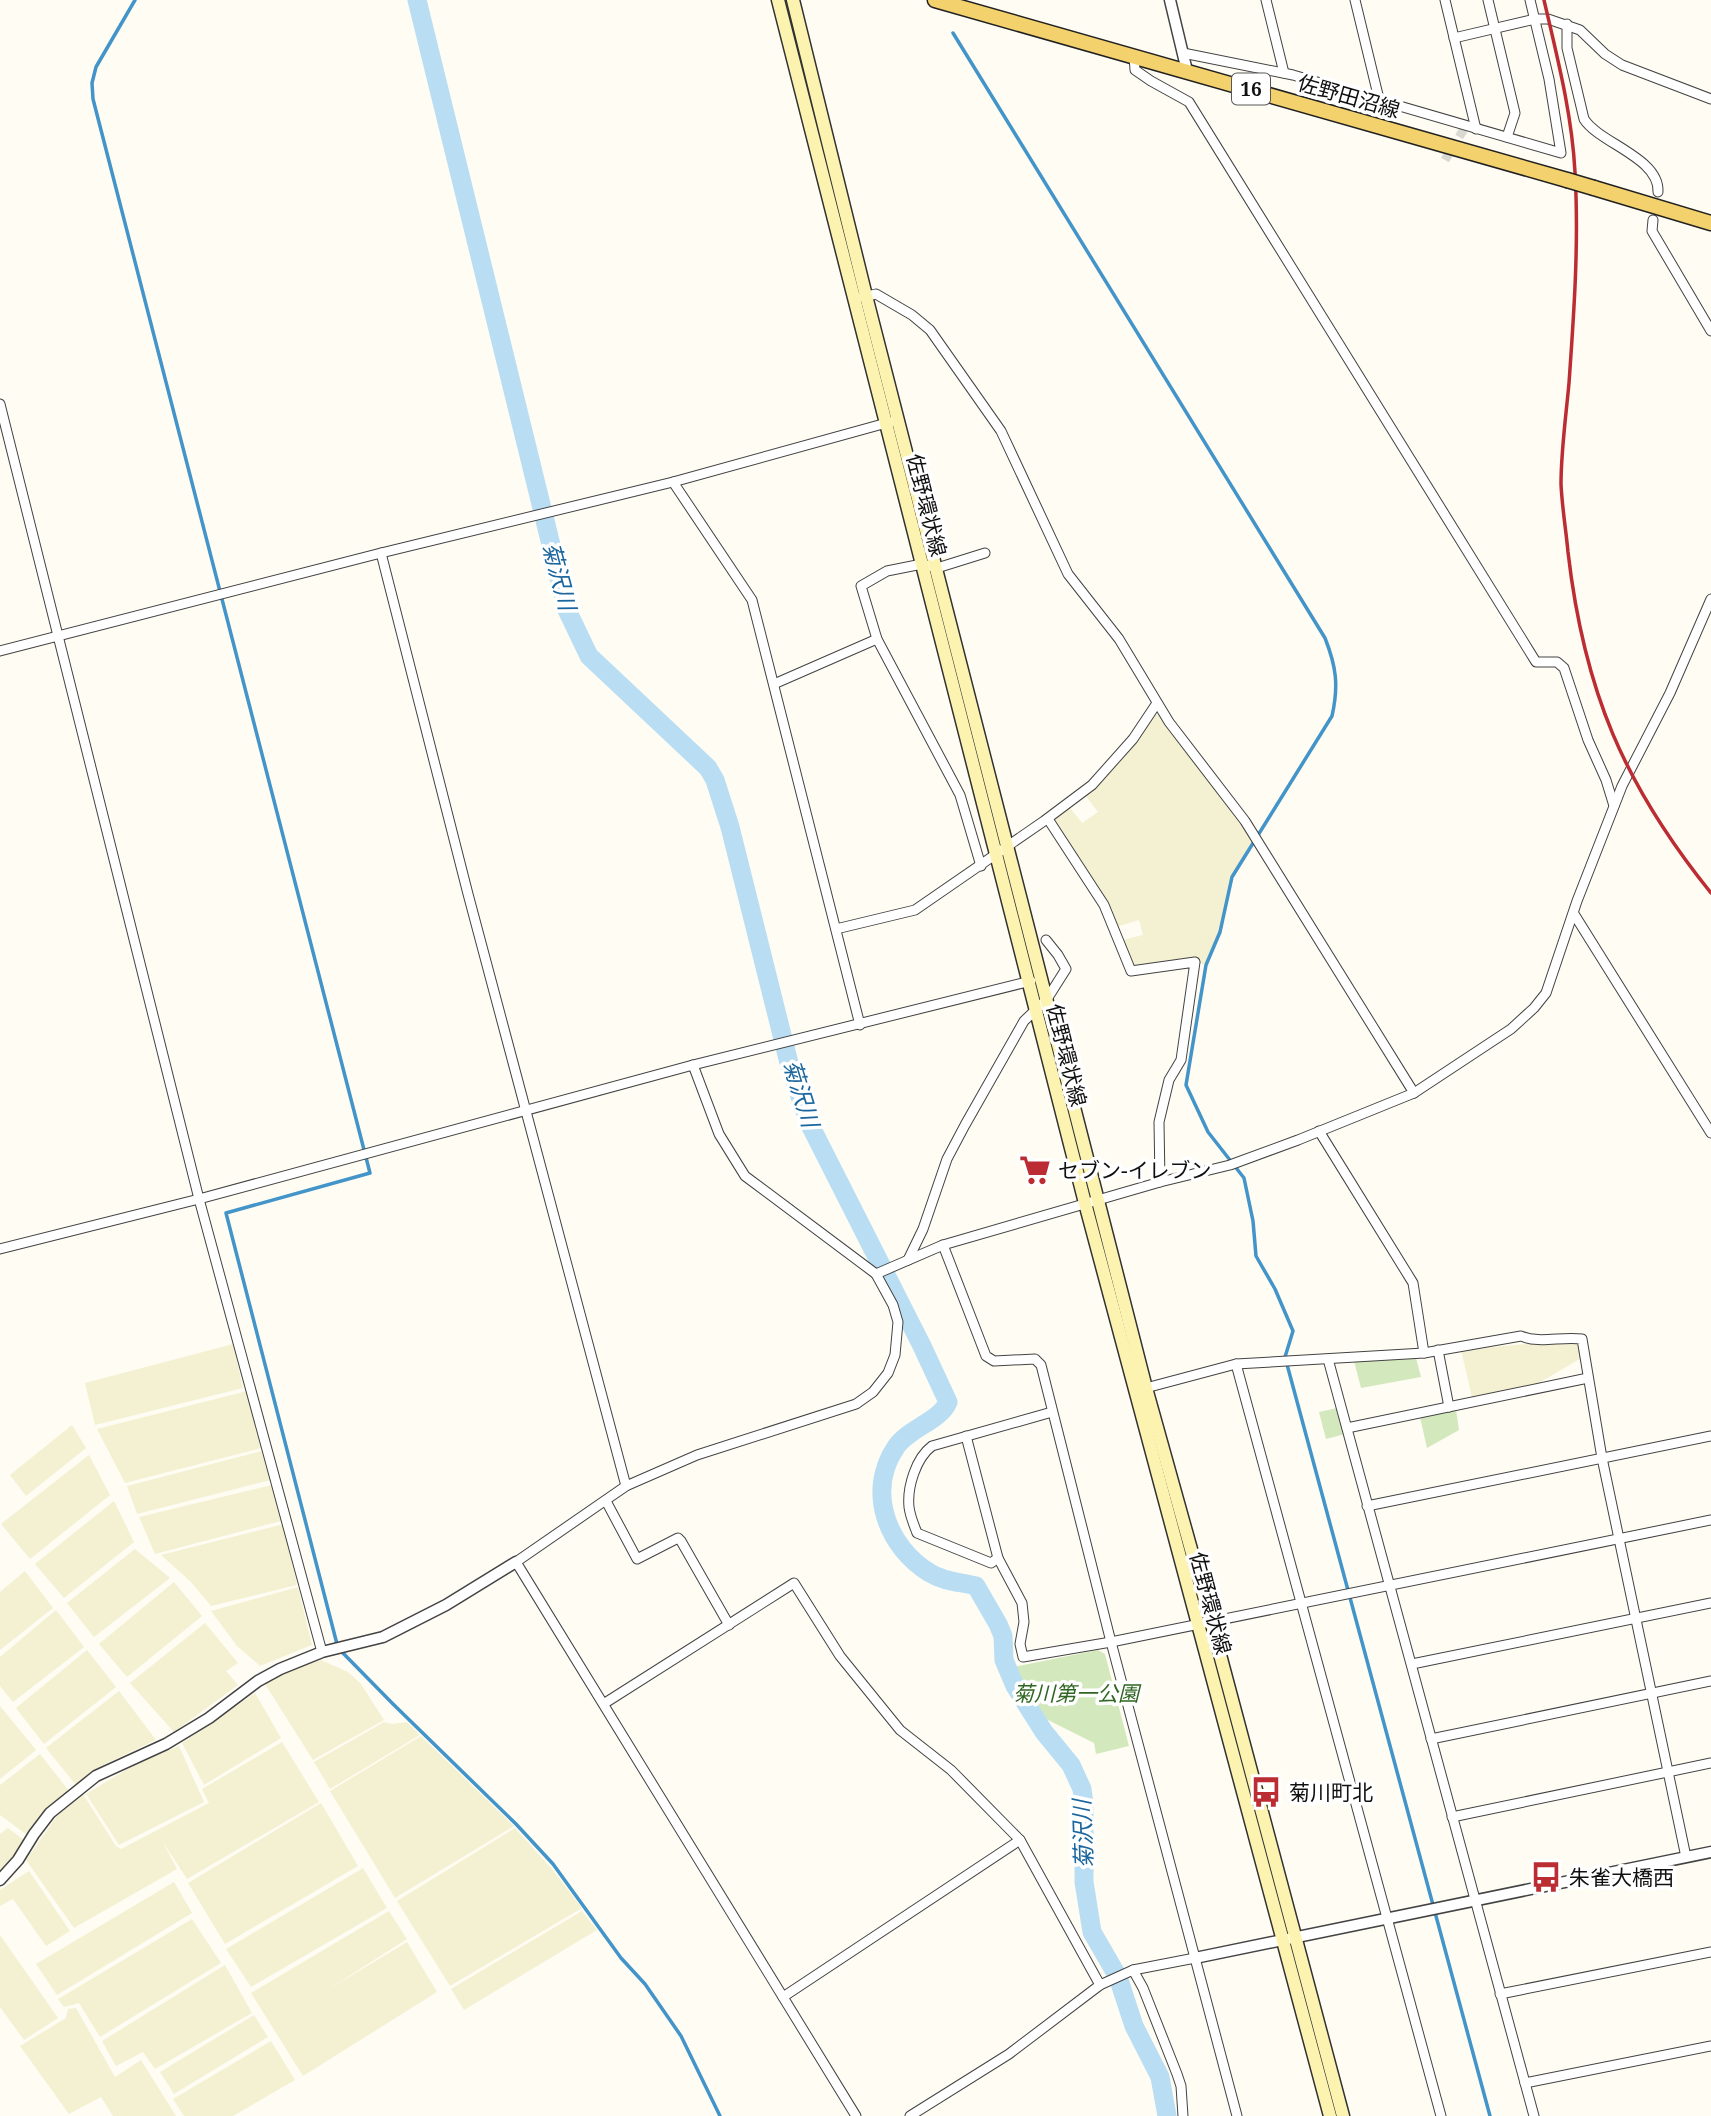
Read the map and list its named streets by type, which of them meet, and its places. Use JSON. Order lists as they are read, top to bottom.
{
  "streets": {
    "main road": ["16", "佐野田沼線", "佐野環状線"]
  },
  "water": ["菊沢川"],
  "parks": ["菊川第一公園"],
  "places": {
    "supermarket": ["セブン-イレブン"],
    "bus stop": ["菊川町北", "朱雀大橋西"]
  }
}
